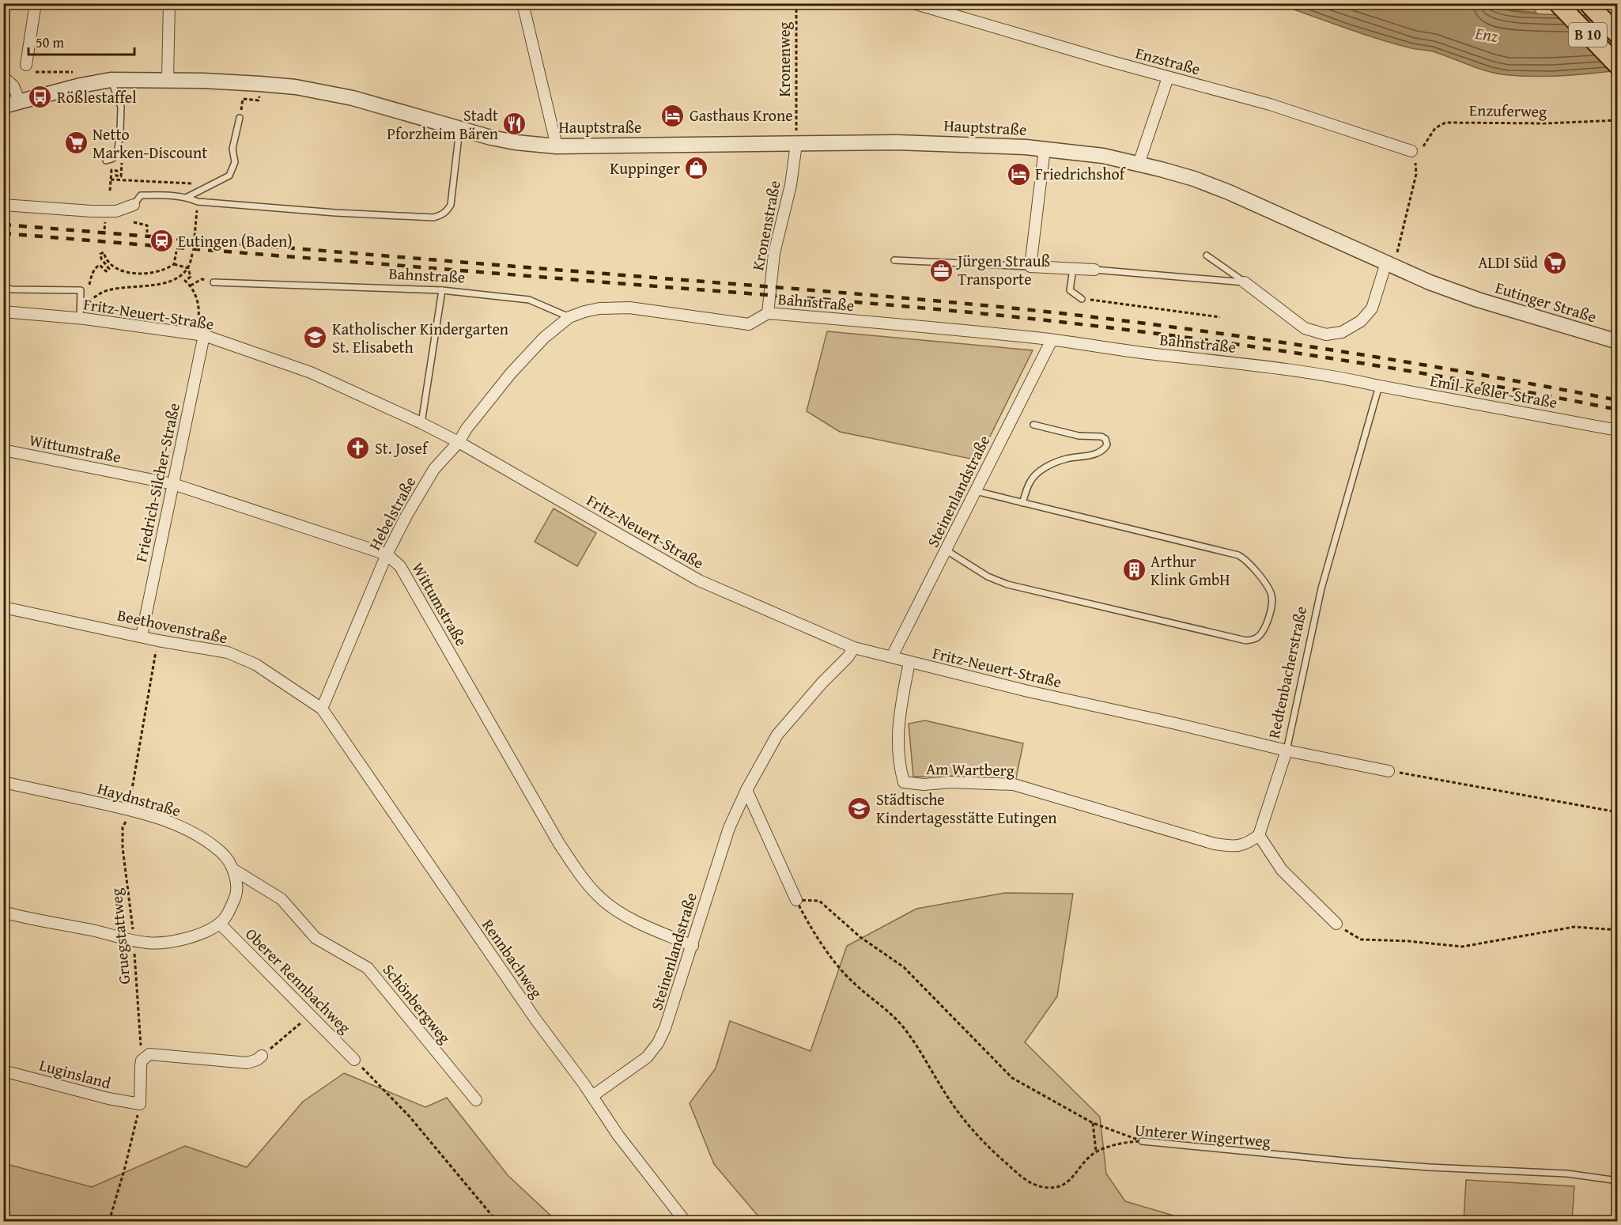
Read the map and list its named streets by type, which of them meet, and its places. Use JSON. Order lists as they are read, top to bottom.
{
  "streets": {
    "main road": ["B 10"],
    "street": [
      "Enzstraße",
      "Hauptstraße",
      "Kronenstraße",
      "Bahnstraße",
      "Eutinger Straße",
      "Fritz-Neuert-Straße",
      "Emil-Keßler-Straße",
      "Wittumstraße",
      "Friedrich-Silcher-Straße",
      "Steinenlandstraße",
      "Hebelstraße",
      "Beethovenstraße",
      "Redtenbacherstraße",
      "Am Wartberg",
      "Haydnstraße",
      "Rennbachweg",
      "Oberer Rennbachweg",
      "Schönbergweg",
      "Luginsland"
    ],
    "lane": ["Unterer Wingertweg"],
    "path": ["Kronenweg", "Enzuferweg", "Gruegstattweg"]
  },
  "crossings": [
    ["Kronenweg", "Hauptstraße"],
    ["Kronenweg", "Kronenstraße"],
    ["Enzstraße", "Enzuferweg"],
    ["Hauptstraße", "Kronenstraße"],
    ["Hauptstraße", "Eutinger Straße"],
    ["Kronenstraße", "Bahnstraße"],
    ["Bahnstraße", "Emil-Keßler-Straße"],
    ["Bahnstraße", "Steinenlandstraße"],
    ["Bahnstraße", "Hebelstraße"],
    ["Fritz-Neuert-Straße", "Friedrich-Silcher-Straße"],
    ["Fritz-Neuert-Straße", "Steinenlandstraße"],
    ["Fritz-Neuert-Straße", "Hebelstraße"],
    ["Fritz-Neuert-Straße", "Redtenbacherstraße"],
    ["Fritz-Neuert-Straße", "Am Wartberg"],
    ["Emil-Keßler-Straße", "Redtenbacherstraße"],
    ["Wittumstraße", "Friedrich-Silcher-Straße"],
    ["Wittumstraße", "Steinenlandstraße"],
    ["Wittumstraße", "Hebelstraße"],
    ["Friedrich-Silcher-Straße", "Beethovenstraße"],
    ["Steinenlandstraße", "Rennbachweg"],
    ["Hebelstraße", "Beethovenstraße"],
    ["Hebelstraße", "Rennbachweg"],
    ["Beethovenstraße", "Gruegstattweg"],
    ["Beethovenstraße", "Rennbachweg"],
    ["Haydnstraße", "Gruegstattweg"],
    ["Haydnstraße", "Oberer Rennbachweg"],
    ["Haydnstraße", "Schönbergweg"],
    ["Gruegstattweg", "Oberer Rennbachweg"],
    ["Gruegstattweg", "Schönbergweg"],
    ["Oberer Rennbachweg", "Schönbergweg"]
  ],
  "water": ["Enz"],
  "places": {
    "bus stop": ["Rößlestaffel"],
    "hotel": ["Gasthaus Krone", "Friedrichshof"],
    "restaurant": ["Stadt Pforzheim Bären"],
    "supermarket": ["Netto Marken-Discount", "ALDI Süd"],
    "shop": ["Kuppinger"],
    "station": ["Eutingen (Baden)"],
    "office": ["Jürgen Strauß Transporte"],
    "school or university": ["Katholischer Kindergarten St. Elisabeth", "Städtische Kindertagesstätte Eutingen"],
    "church": ["St. Josef"],
    "building": ["Arthur Klink GmbH"]
  },
  "scale_bar": "50 m"
}
